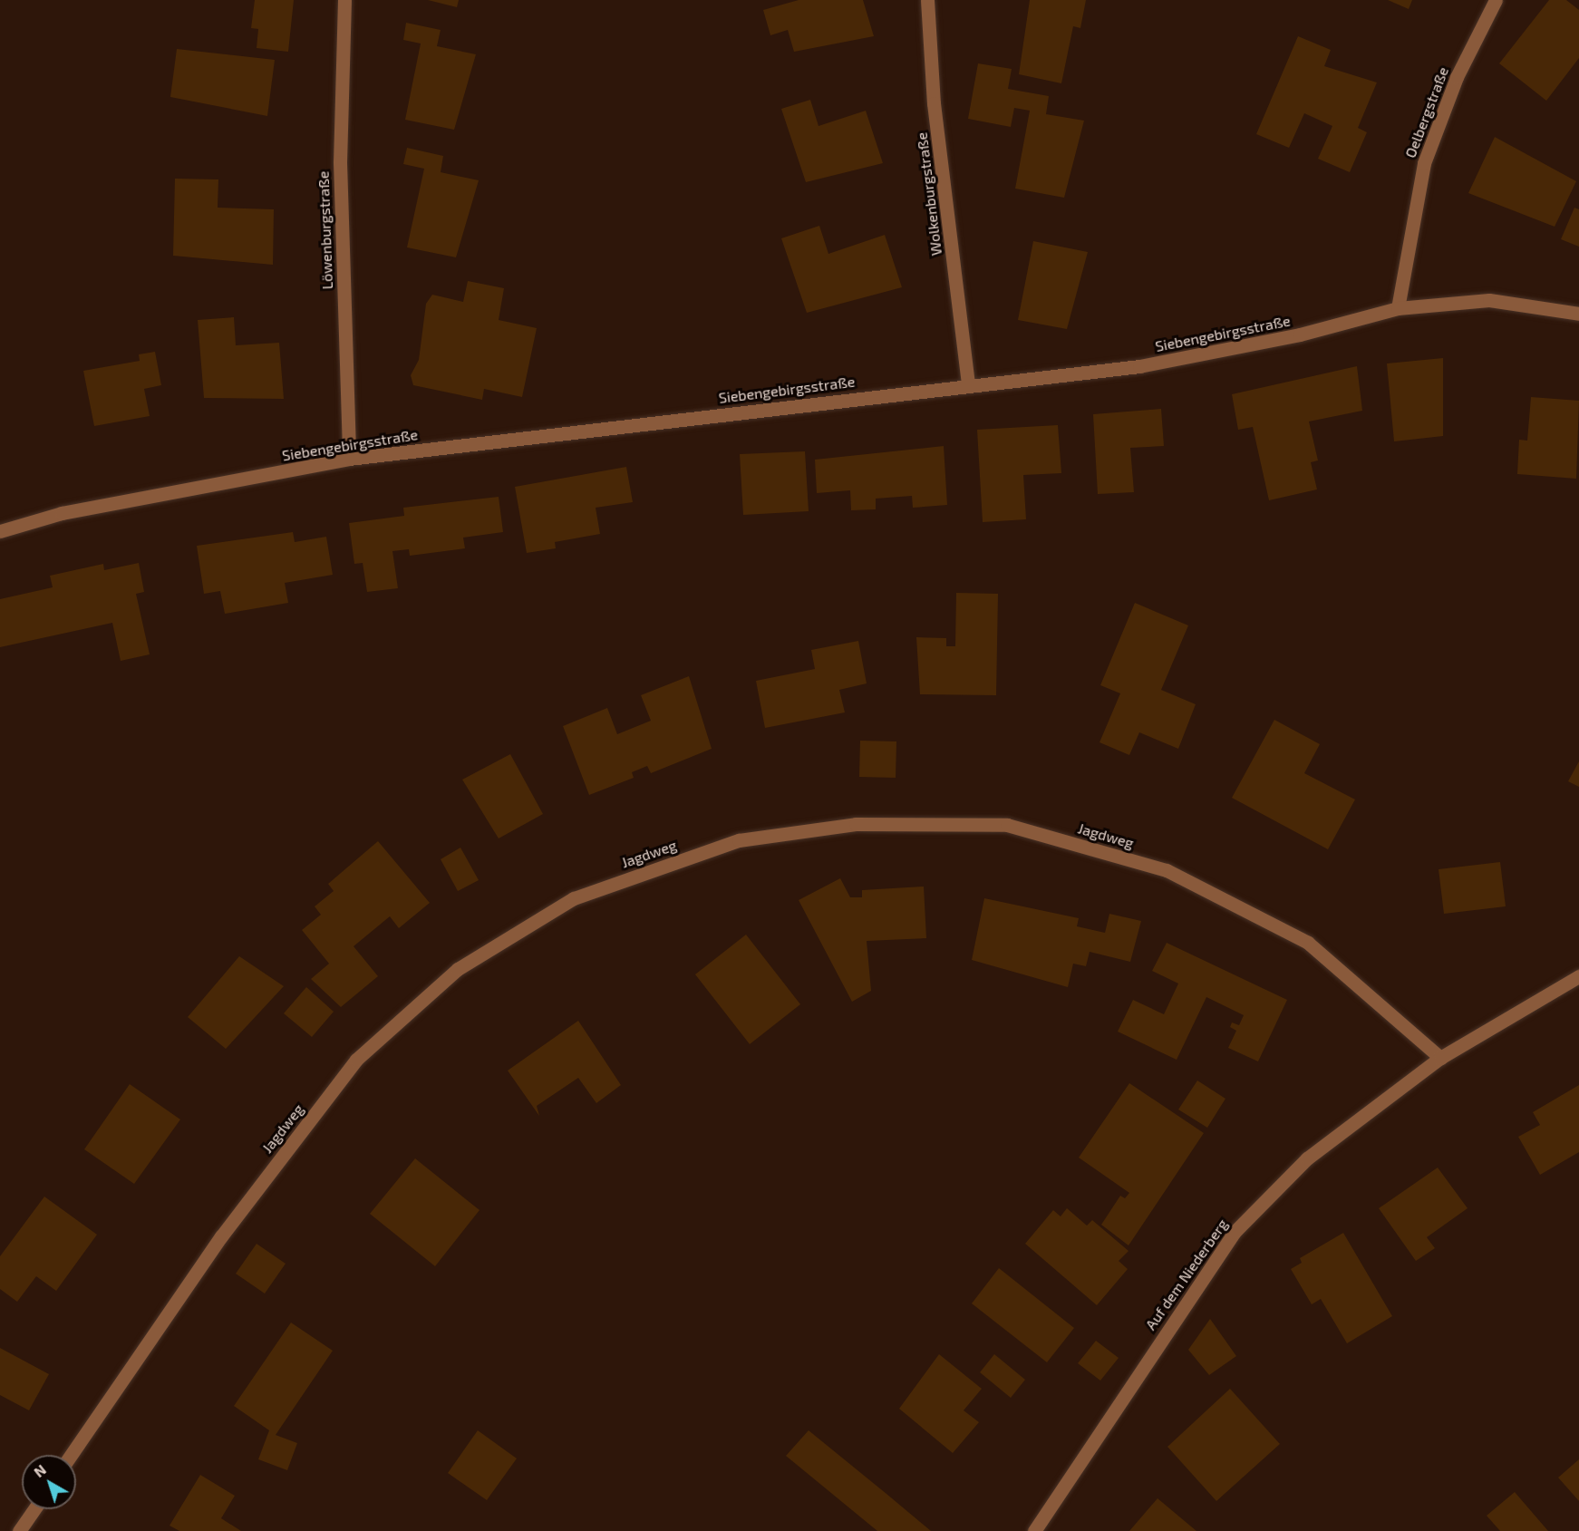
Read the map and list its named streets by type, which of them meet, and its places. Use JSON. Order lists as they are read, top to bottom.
{
  "streets": {
    "street": [
      "Oelbergstraße",
      "Wolkenburgstraße",
      "Löwenburgstraße",
      "Siebengebirgsstraße",
      "Jagdweg",
      "Auf dem Niederberg"
    ]
  },
  "crossings": [
    ["Oelbergstraße", "Siebengebirgsstraße"],
    ["Wolkenburgstraße", "Siebengebirgsstraße"],
    ["Löwenburgstraße", "Siebengebirgsstraße"],
    ["Jagdweg", "Auf dem Niederberg"]
  ],
  "north": "top left"
}
